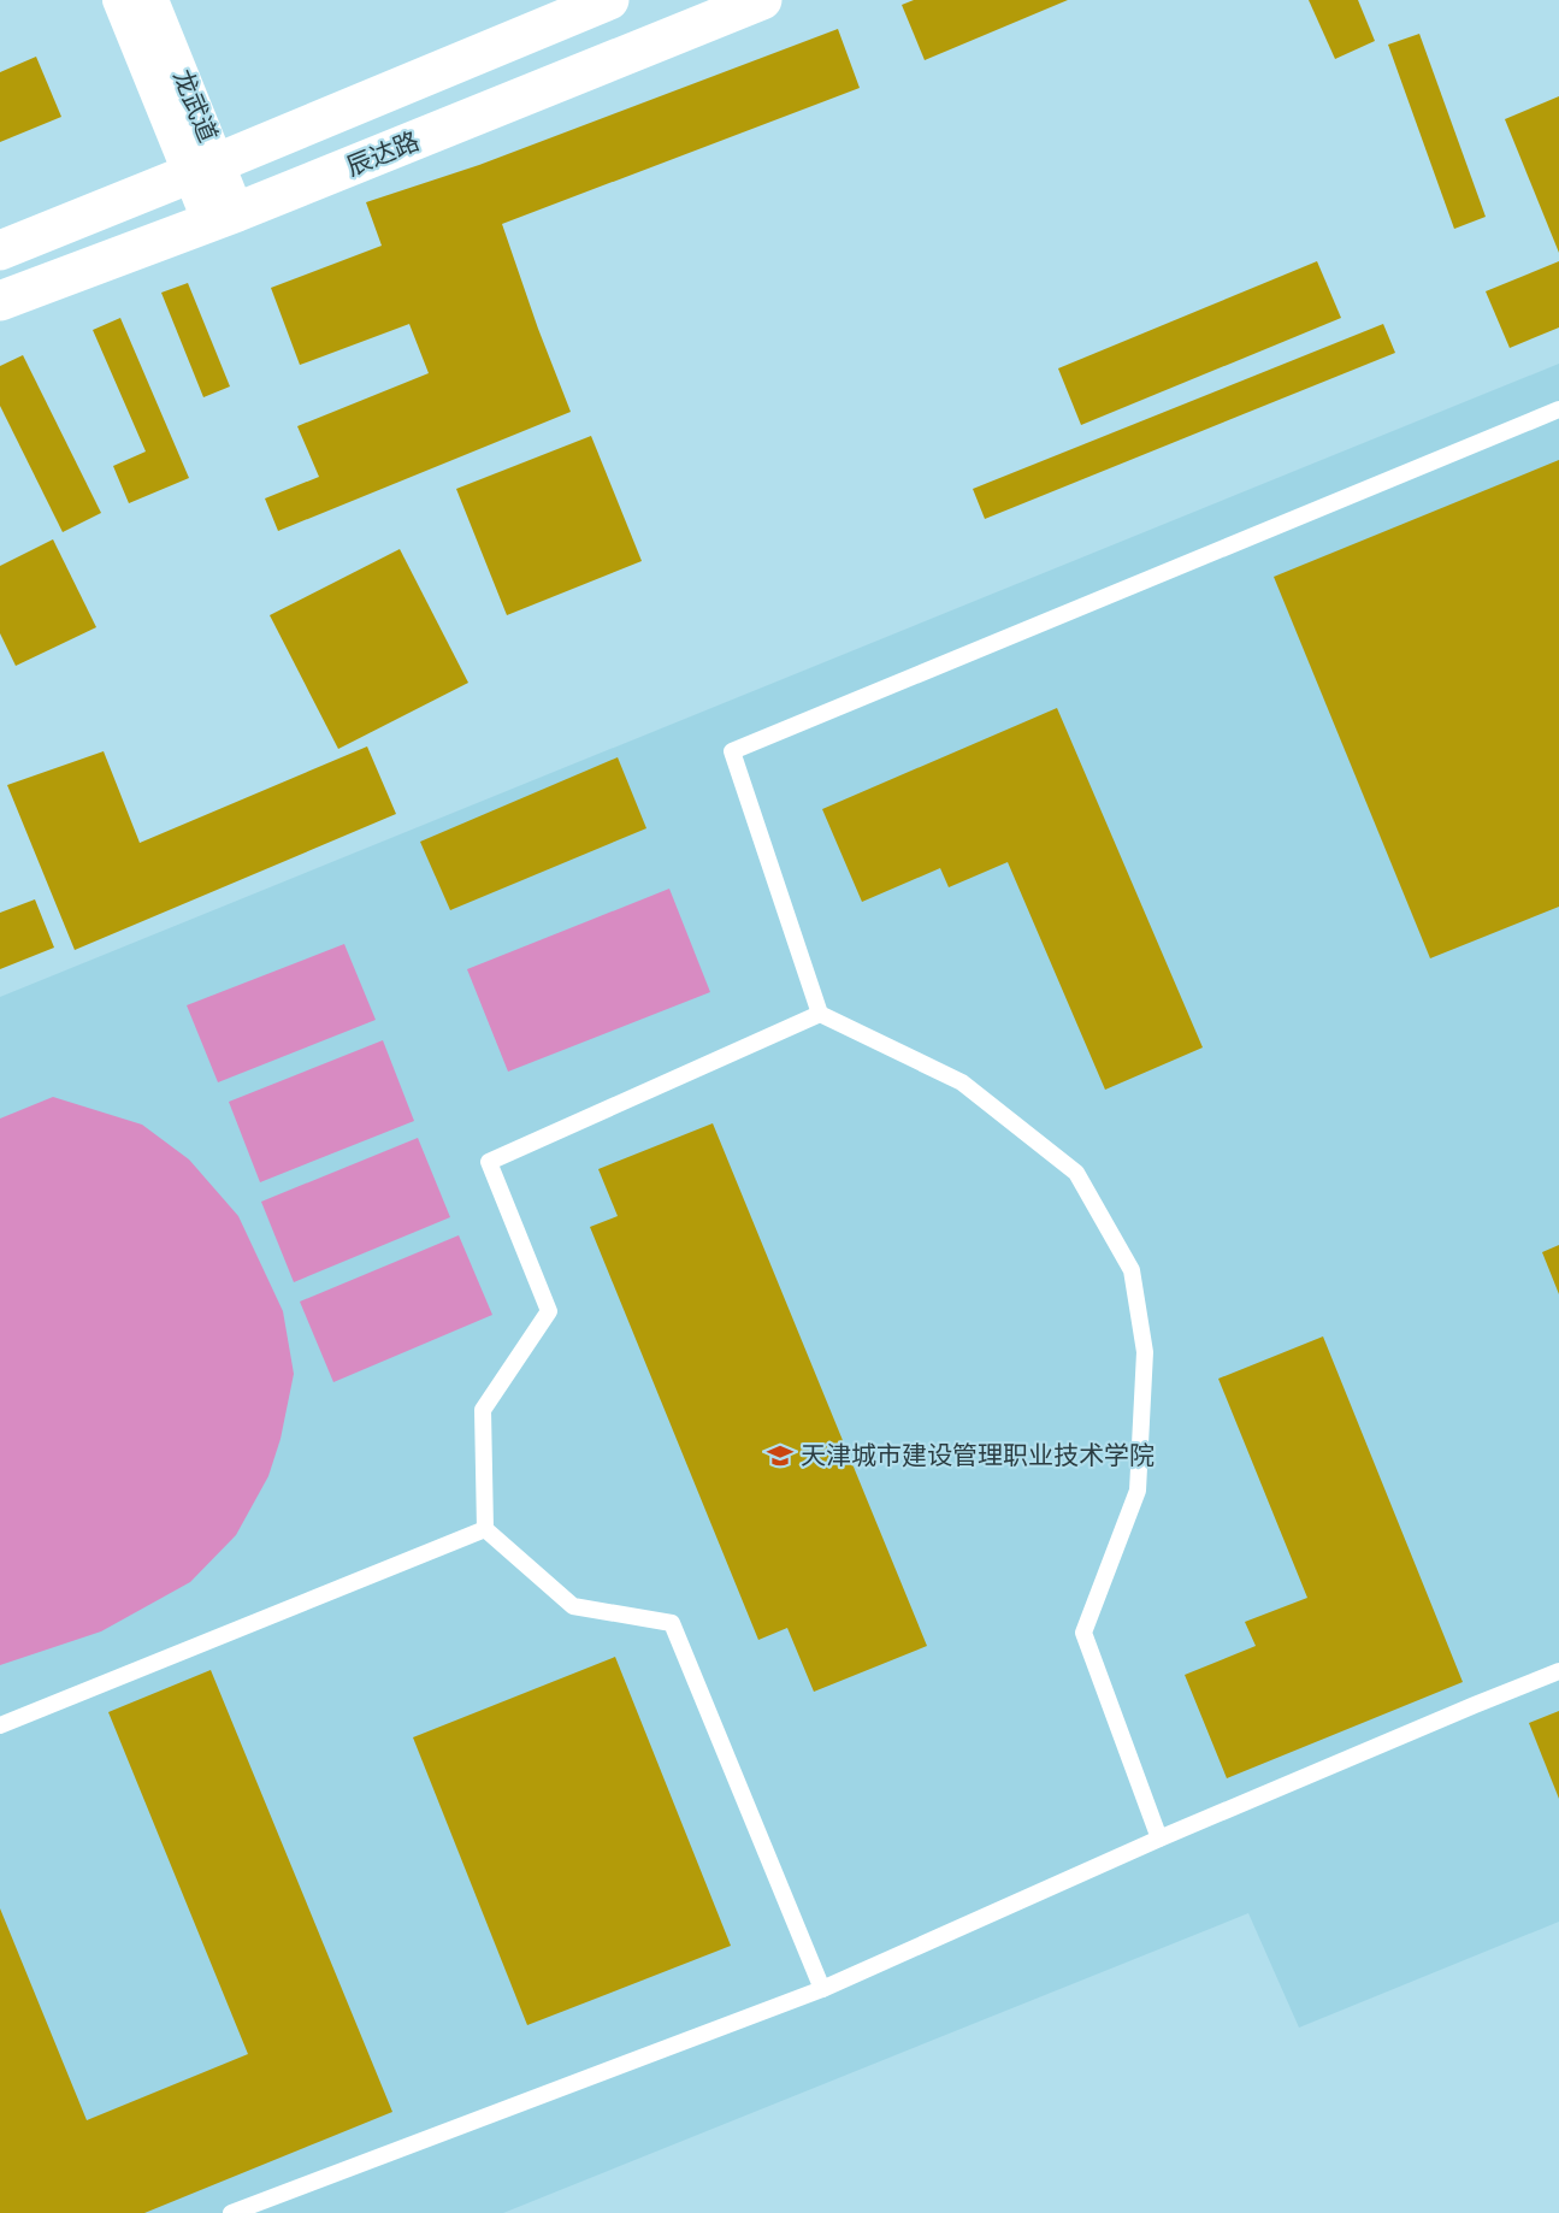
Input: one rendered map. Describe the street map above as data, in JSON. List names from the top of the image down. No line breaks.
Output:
{"streets":{"street":["龙武道","辰达路"]},"crossings":[["龙武道","辰达路"]],"places":{"school or university":["天津城市建设管理职业技术学院"]}}
